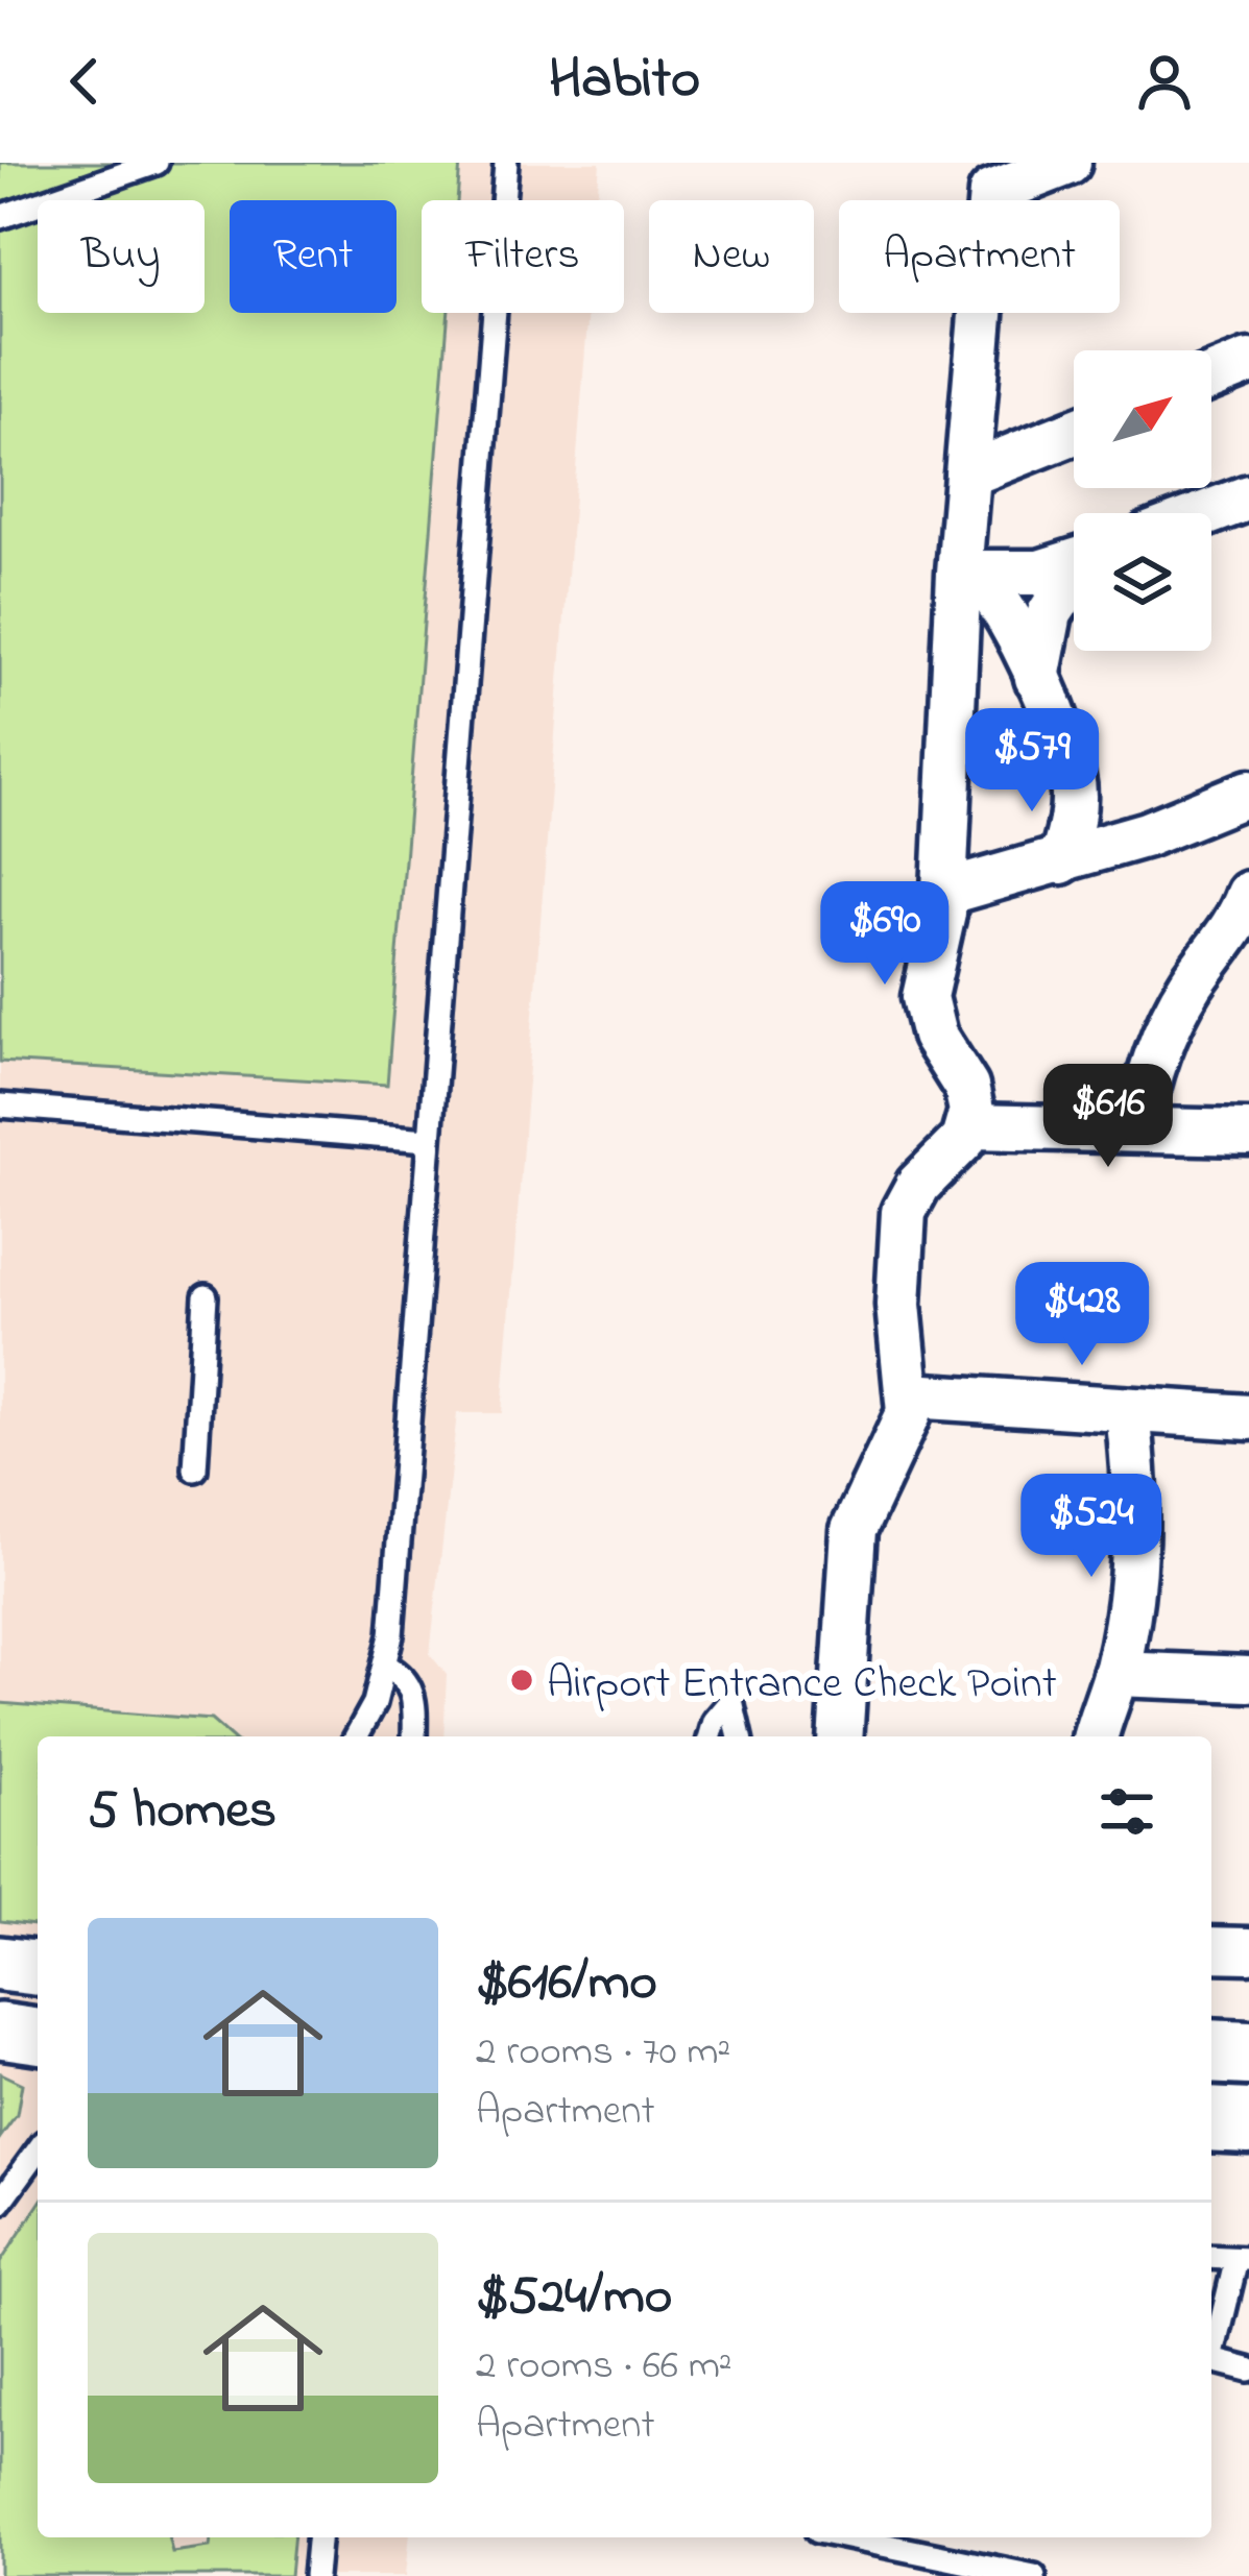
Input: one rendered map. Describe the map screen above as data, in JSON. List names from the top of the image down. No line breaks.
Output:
{"places":["Airport Entrance Check Point"],"north":"top right","page":{"header":"Habito","chip":["Buy","Rent","Filters","New","Apartment"],"price":["$579","$690","$616","$428","$524"],"heading":"5 homes","list":[{"name":"$616/mo","note":"2 rooms · 70 m² · Apartment"},{"name":"$524/mo","note":"2 rooms · 66 m² · Apartment"}]}}
